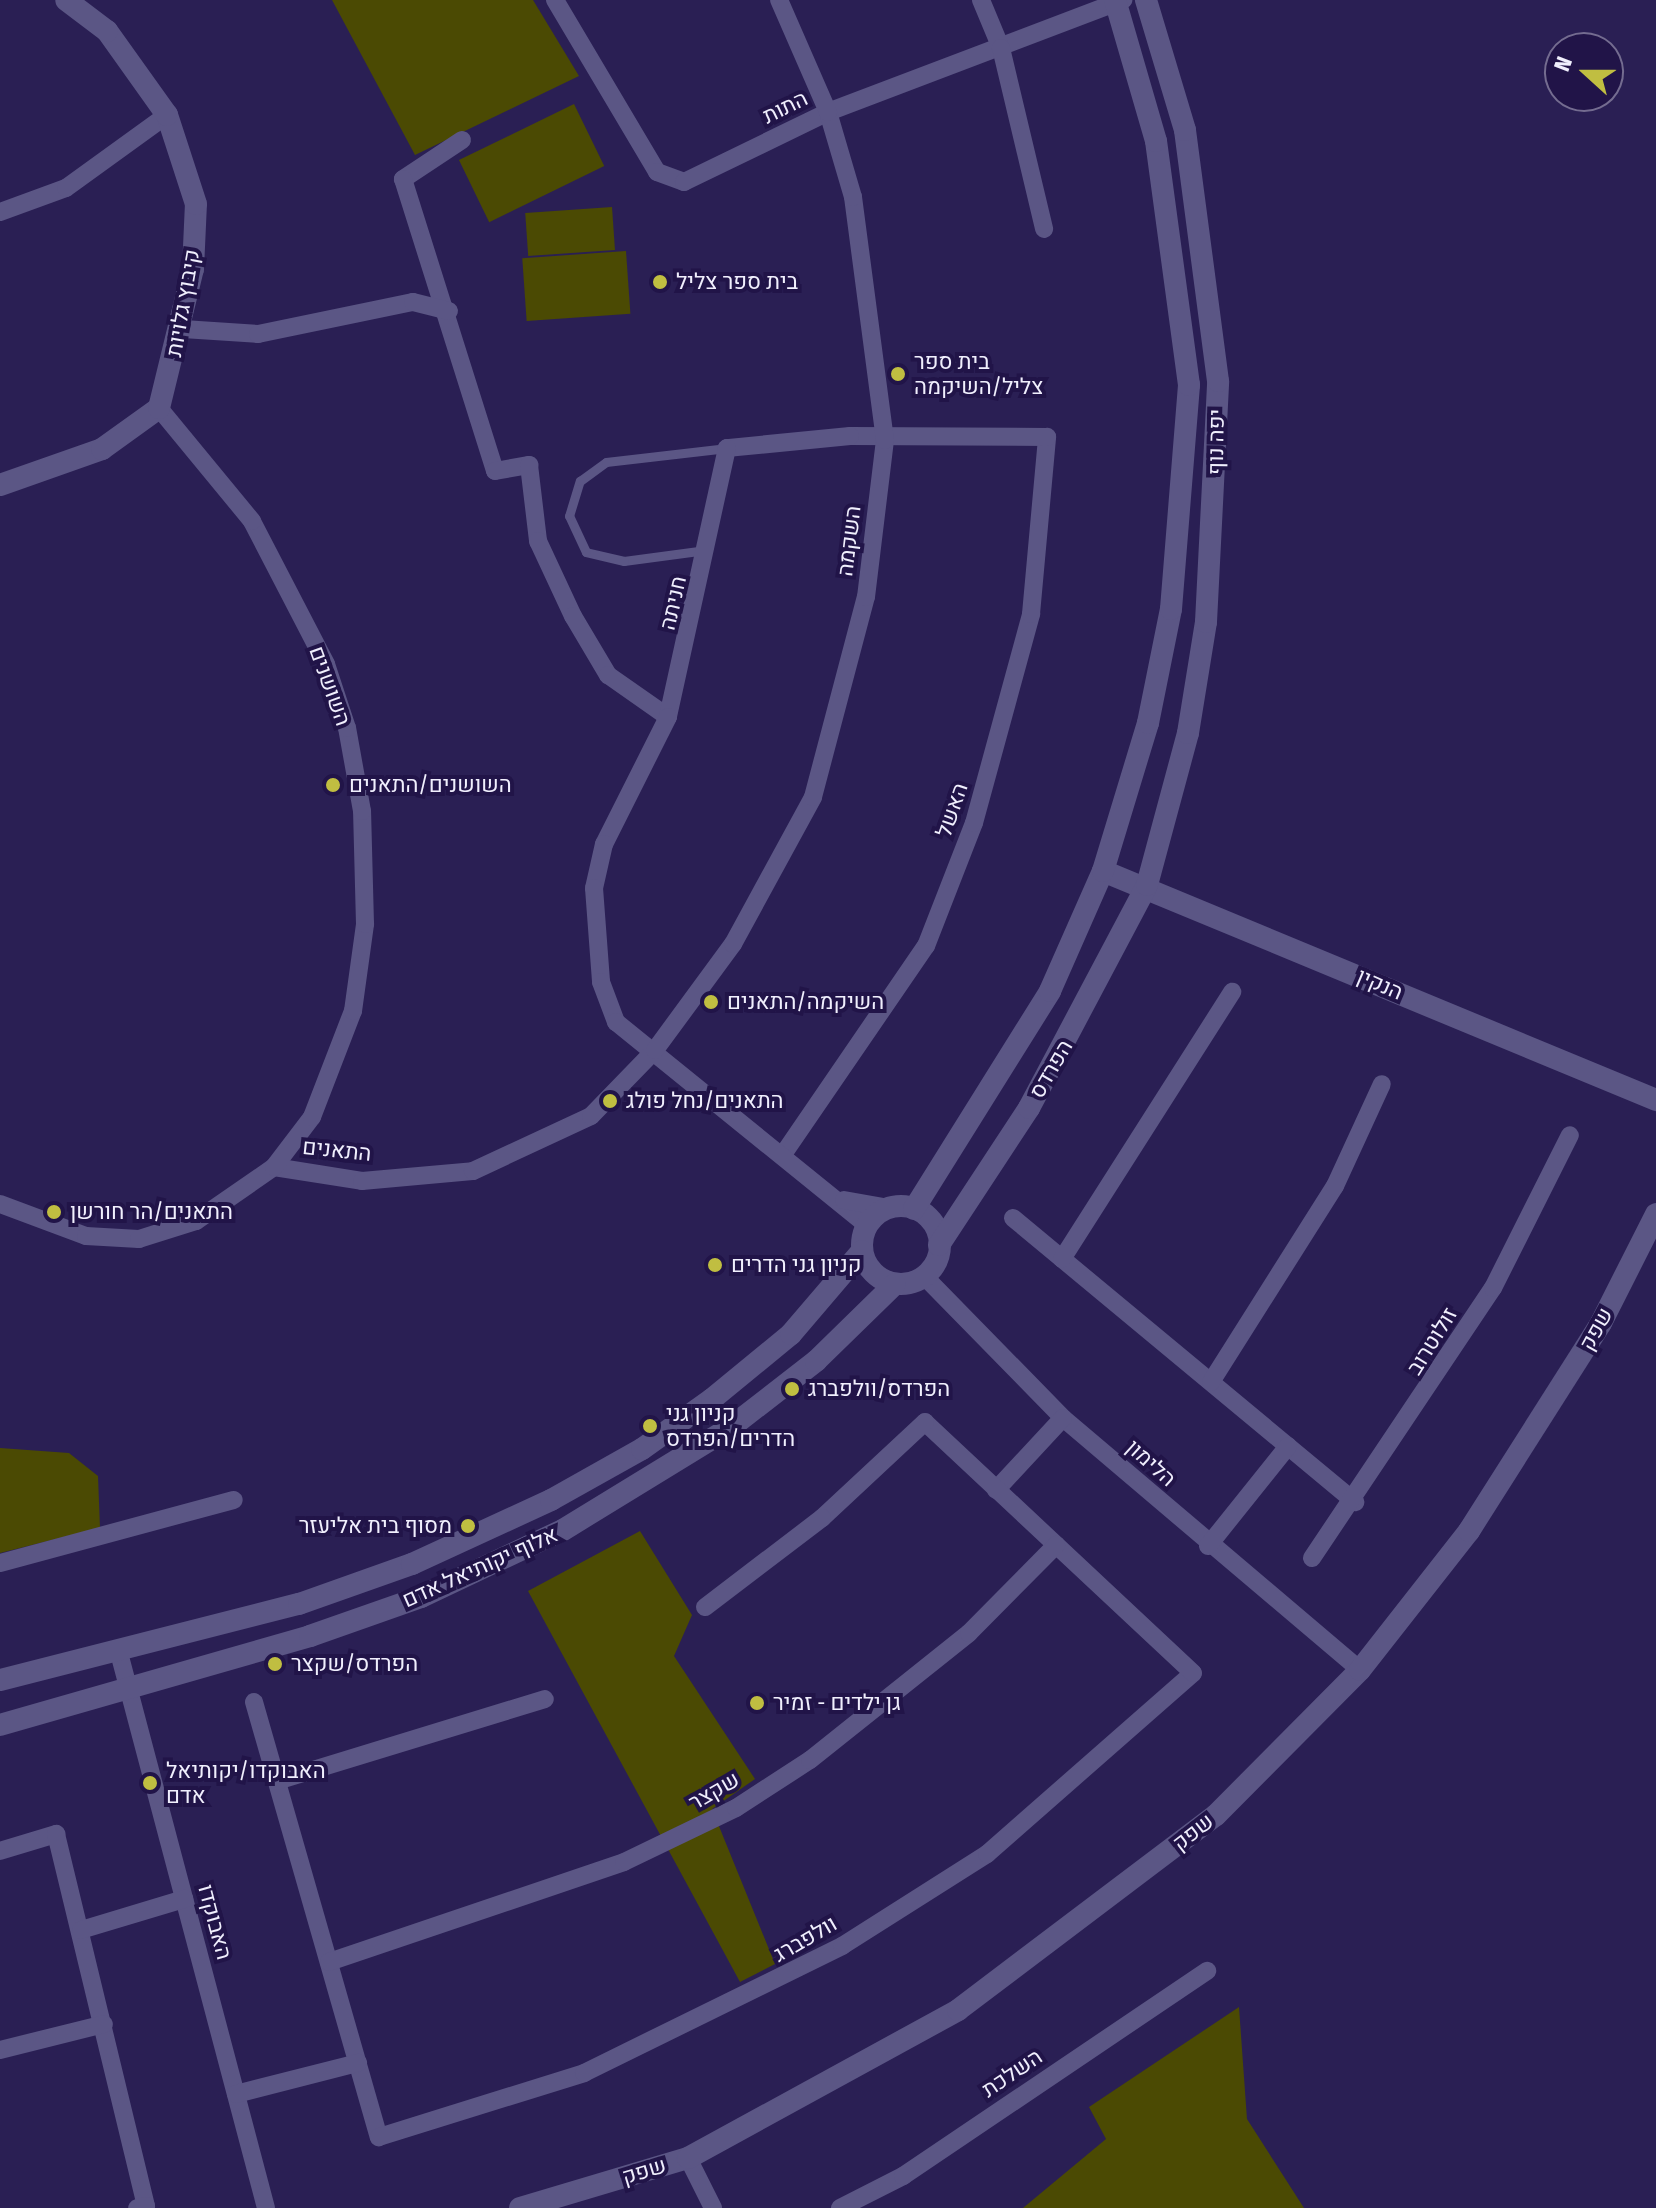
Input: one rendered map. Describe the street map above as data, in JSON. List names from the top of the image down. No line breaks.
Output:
{"streets":{"street":["התות","קיבוץ גלויות","יפה נוף","השקמה","חניתה","השושנים","האשל","הנקין","הפרדס","התאנים","שפק","זולוטרוב","הלימון","אלוף יקותיאל אדם","שקצר","האבוקדו","וולפברג","השלכת"]},"crossings":[["התות","יפה נוף"],["התות","השקמה"],["קיבוץ גלויות","השושנים"],["יפה נוף","הנקין"],["יפה נוף","הפרדס"],["השקמה","חניתה"],["השקמה","האשל"],["השקמה","התאנים"],["חניתה","האשל"],["חניתה","הפרדס"],["חניתה","התאנים"],["חניתה","הלימון"],["חניתה","אלוף יקותיאל אדם"],["השושנים","התאנים"],["הנקין","הפרדס"],["הפרדס","הלימון"],["הפרדס","אלוף יקותיאל אדם"],["שפק","הלימון"],["הלימון","אלוף יקותיאל אדם"],["אלוף יקותיאל אדם","האבוקדו"],["שקצר","וולפברג"]],"places":["בית ספר צליל","בית ספר צליל/השיקמה","השושנים/התאנים","השיקמה/התאנים","התאנים/נחל פולג","התאנים/הר חורשן","קניון גני הדרים","הפרדס/וולפברג","קניון גני הדרים/הפרדס","מסוף בית אליעזר","הפרדס/שקצר","גן ילדים - זמיר","האבוקדו/יקותיאל אדם"],"north":"left"}
